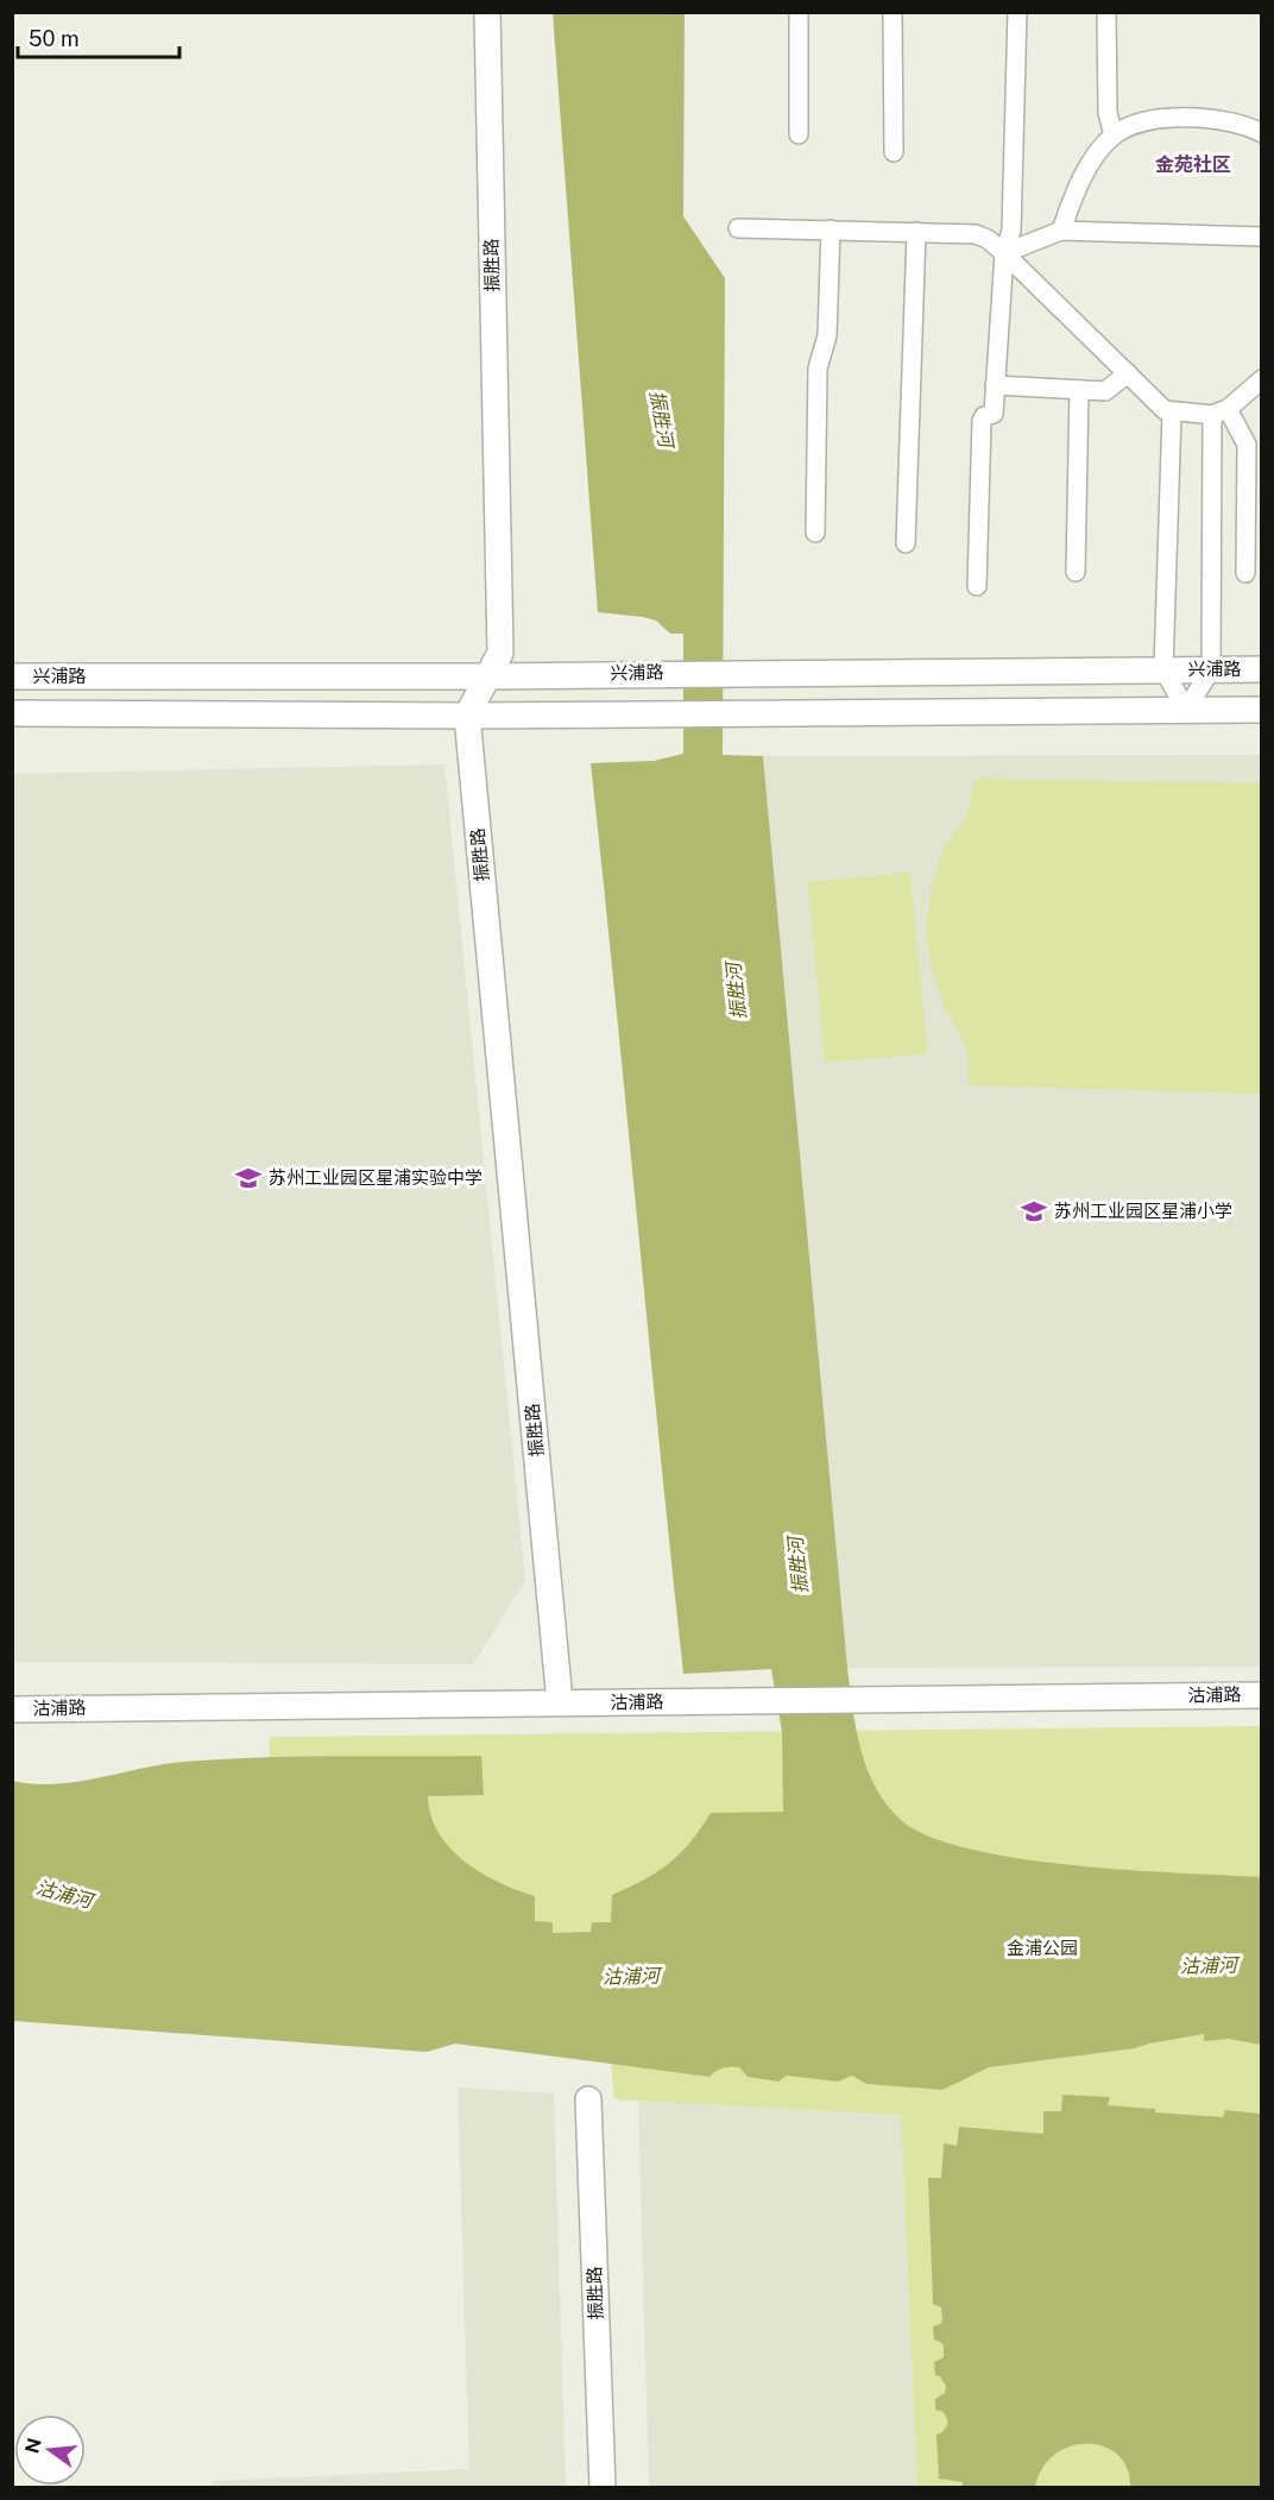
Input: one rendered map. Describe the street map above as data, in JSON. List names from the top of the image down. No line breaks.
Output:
{"streets":{"street":["振胜路","兴浦路","沽浦路"]},"crossings":[["振胜路","兴浦路"],["振胜路","沽浦路"]],"districts":["金苑社区"],"water":["振胜河","沽浦河"],"parks":["金浦公园"],"places":{"school or university":["苏州工业园区星浦实验中学","苏州工业园区星浦小学"]},"scale_bar":"50 m","north":"left"}
